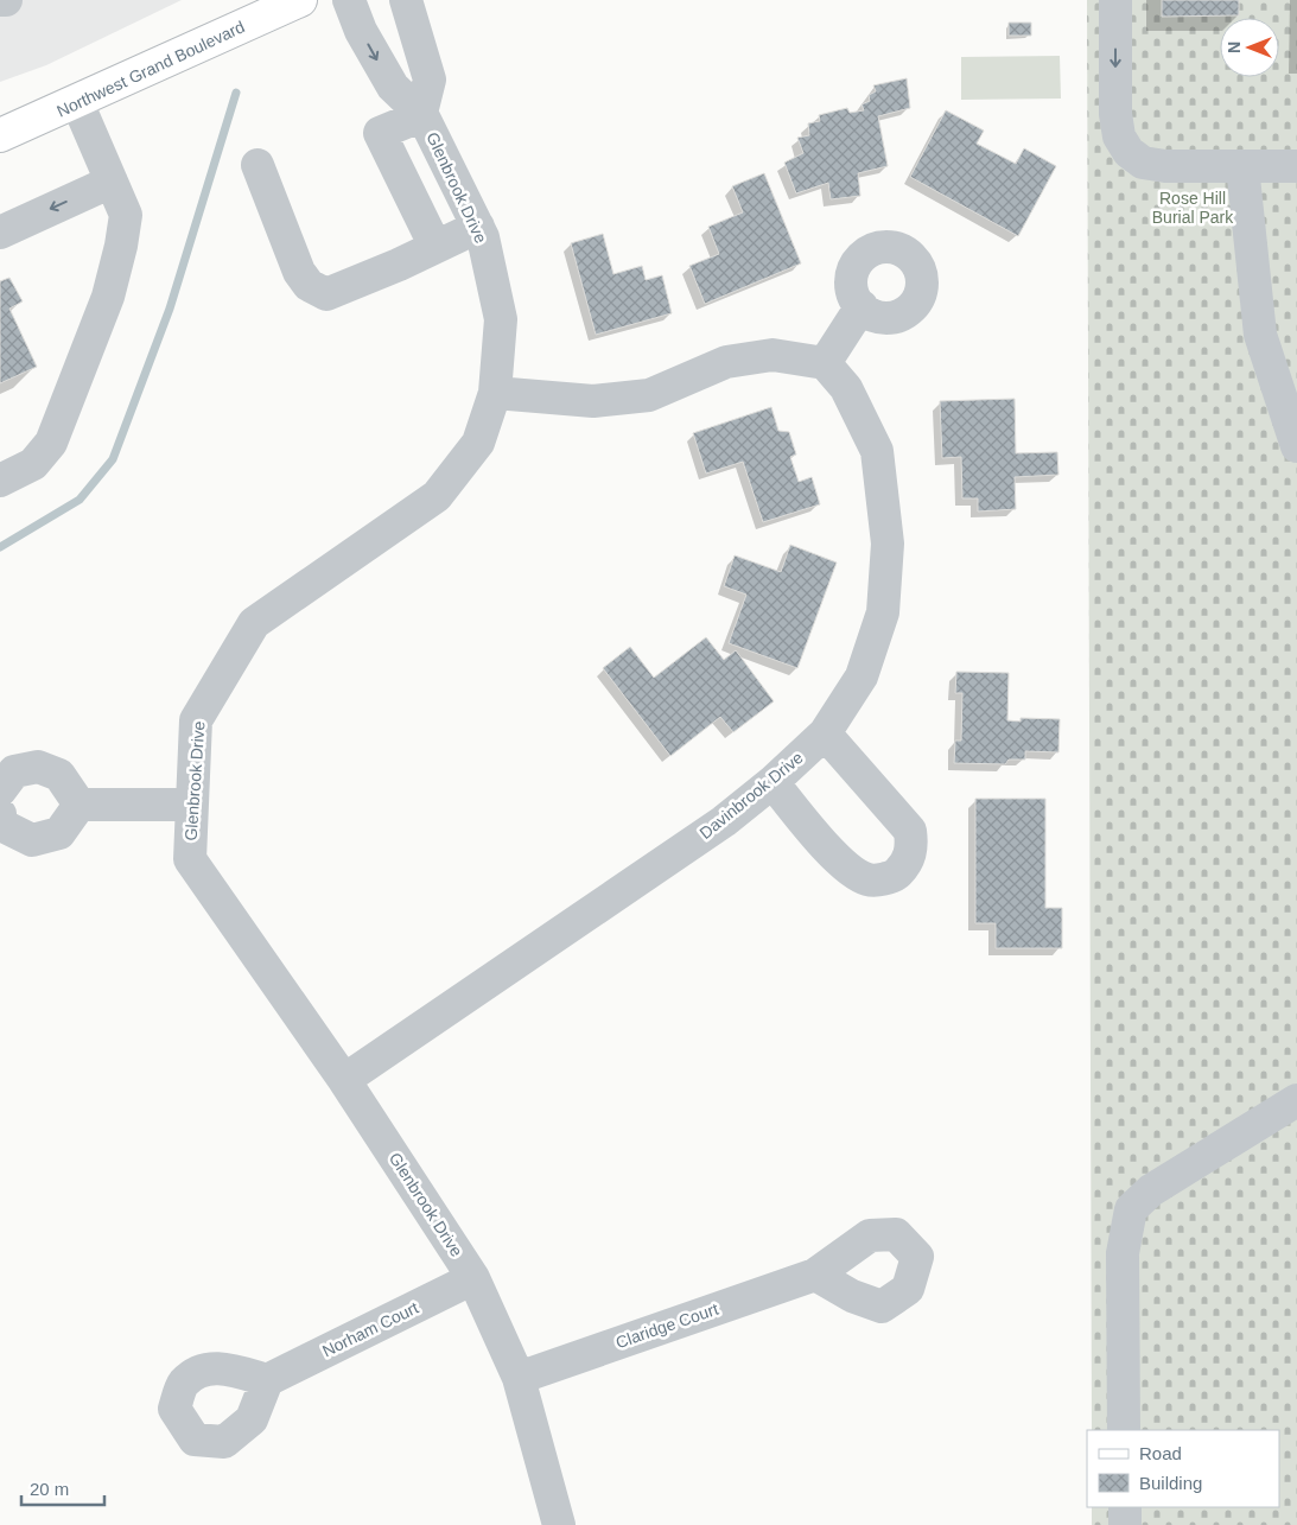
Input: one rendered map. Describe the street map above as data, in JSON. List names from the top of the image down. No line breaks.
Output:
{"streets":{"main road":["Northwest Grand Boulevard"],"street":["Glenbrook Drive","Davinbrook Drive","Claridge Court","Norham Court"]},"crossings":[["Glenbrook Drive","Davinbrook Drive"],["Glenbrook Drive","Claridge Court"],["Glenbrook Drive","Norham Court"]],"parks":["Rose Hill Burial Park"],"legend":["Road","Building"],"scale_bar":"20 m","north":"left"}
